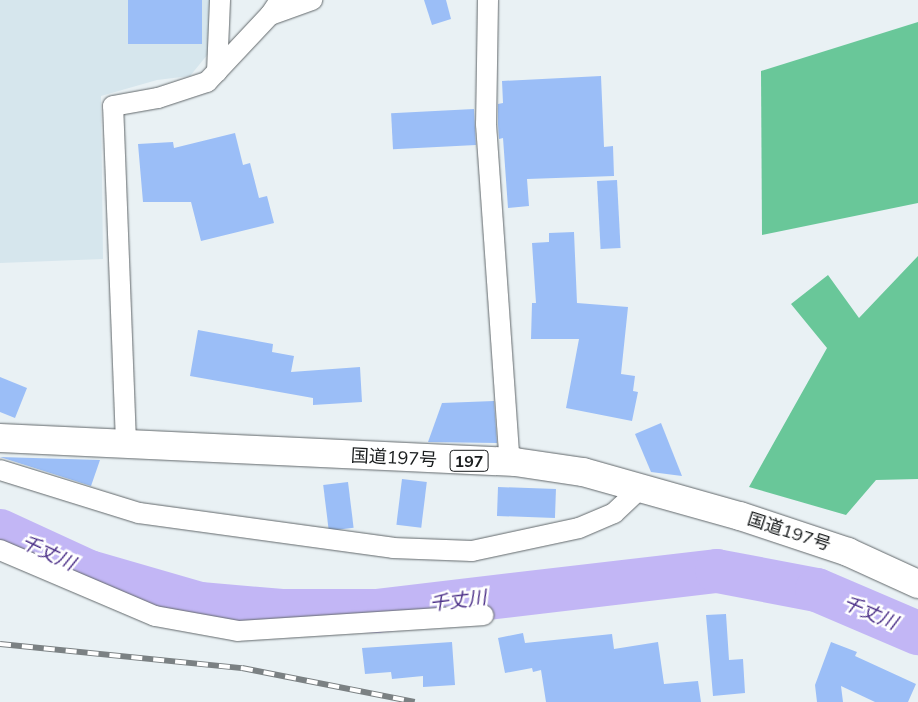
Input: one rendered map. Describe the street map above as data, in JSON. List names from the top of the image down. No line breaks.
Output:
{"streets":{"highway":["国道197号","197"]},"water":["千丈川"]}
